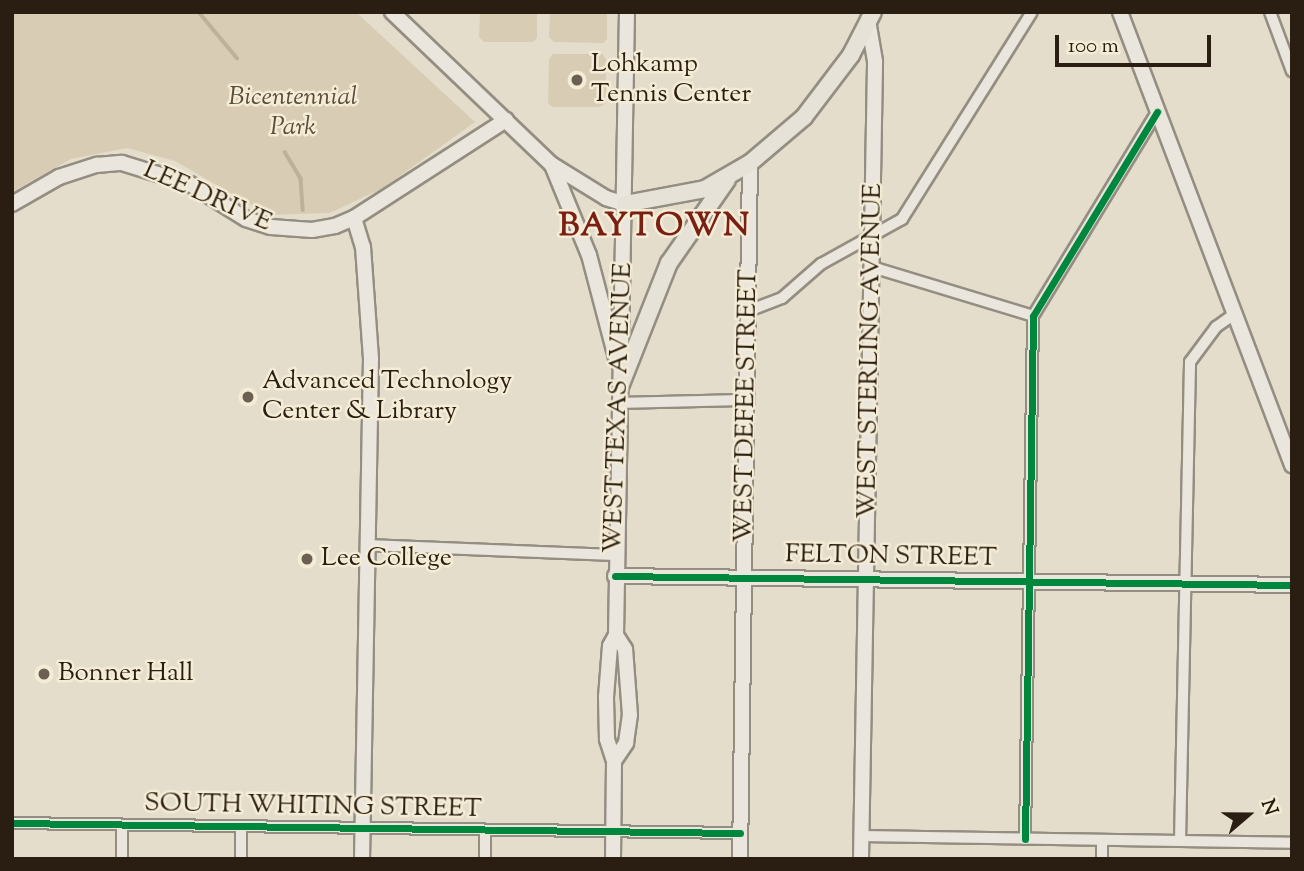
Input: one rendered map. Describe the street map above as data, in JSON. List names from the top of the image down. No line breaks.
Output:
{"streets":{"main road":["LEE DRIVE","WEST STERLING AVENUE","WEST DEFEE STREET","WEST TEXAS AVENUE","FELTON STREET"],"street":["SOUTH WHITING STREET"]},"crossings":[["WEST STERLING AVENUE","FELTON STREET"],["WEST DEFEE STREET","FELTON STREET"],["WEST DEFEE STREET","SOUTH WHITING STREET"],["WEST TEXAS AVENUE","FELTON STREET"],["WEST TEXAS AVENUE","SOUTH WHITING STREET"]],"districts":["BAYTOWN"],"parks":["Bicentennial Park"],"places":["Lohkamp Tennis Center","Advanced Technology Center & Library","Lee College","Bonner Hall"],"scale_bar":"100 m","north":"right"}
